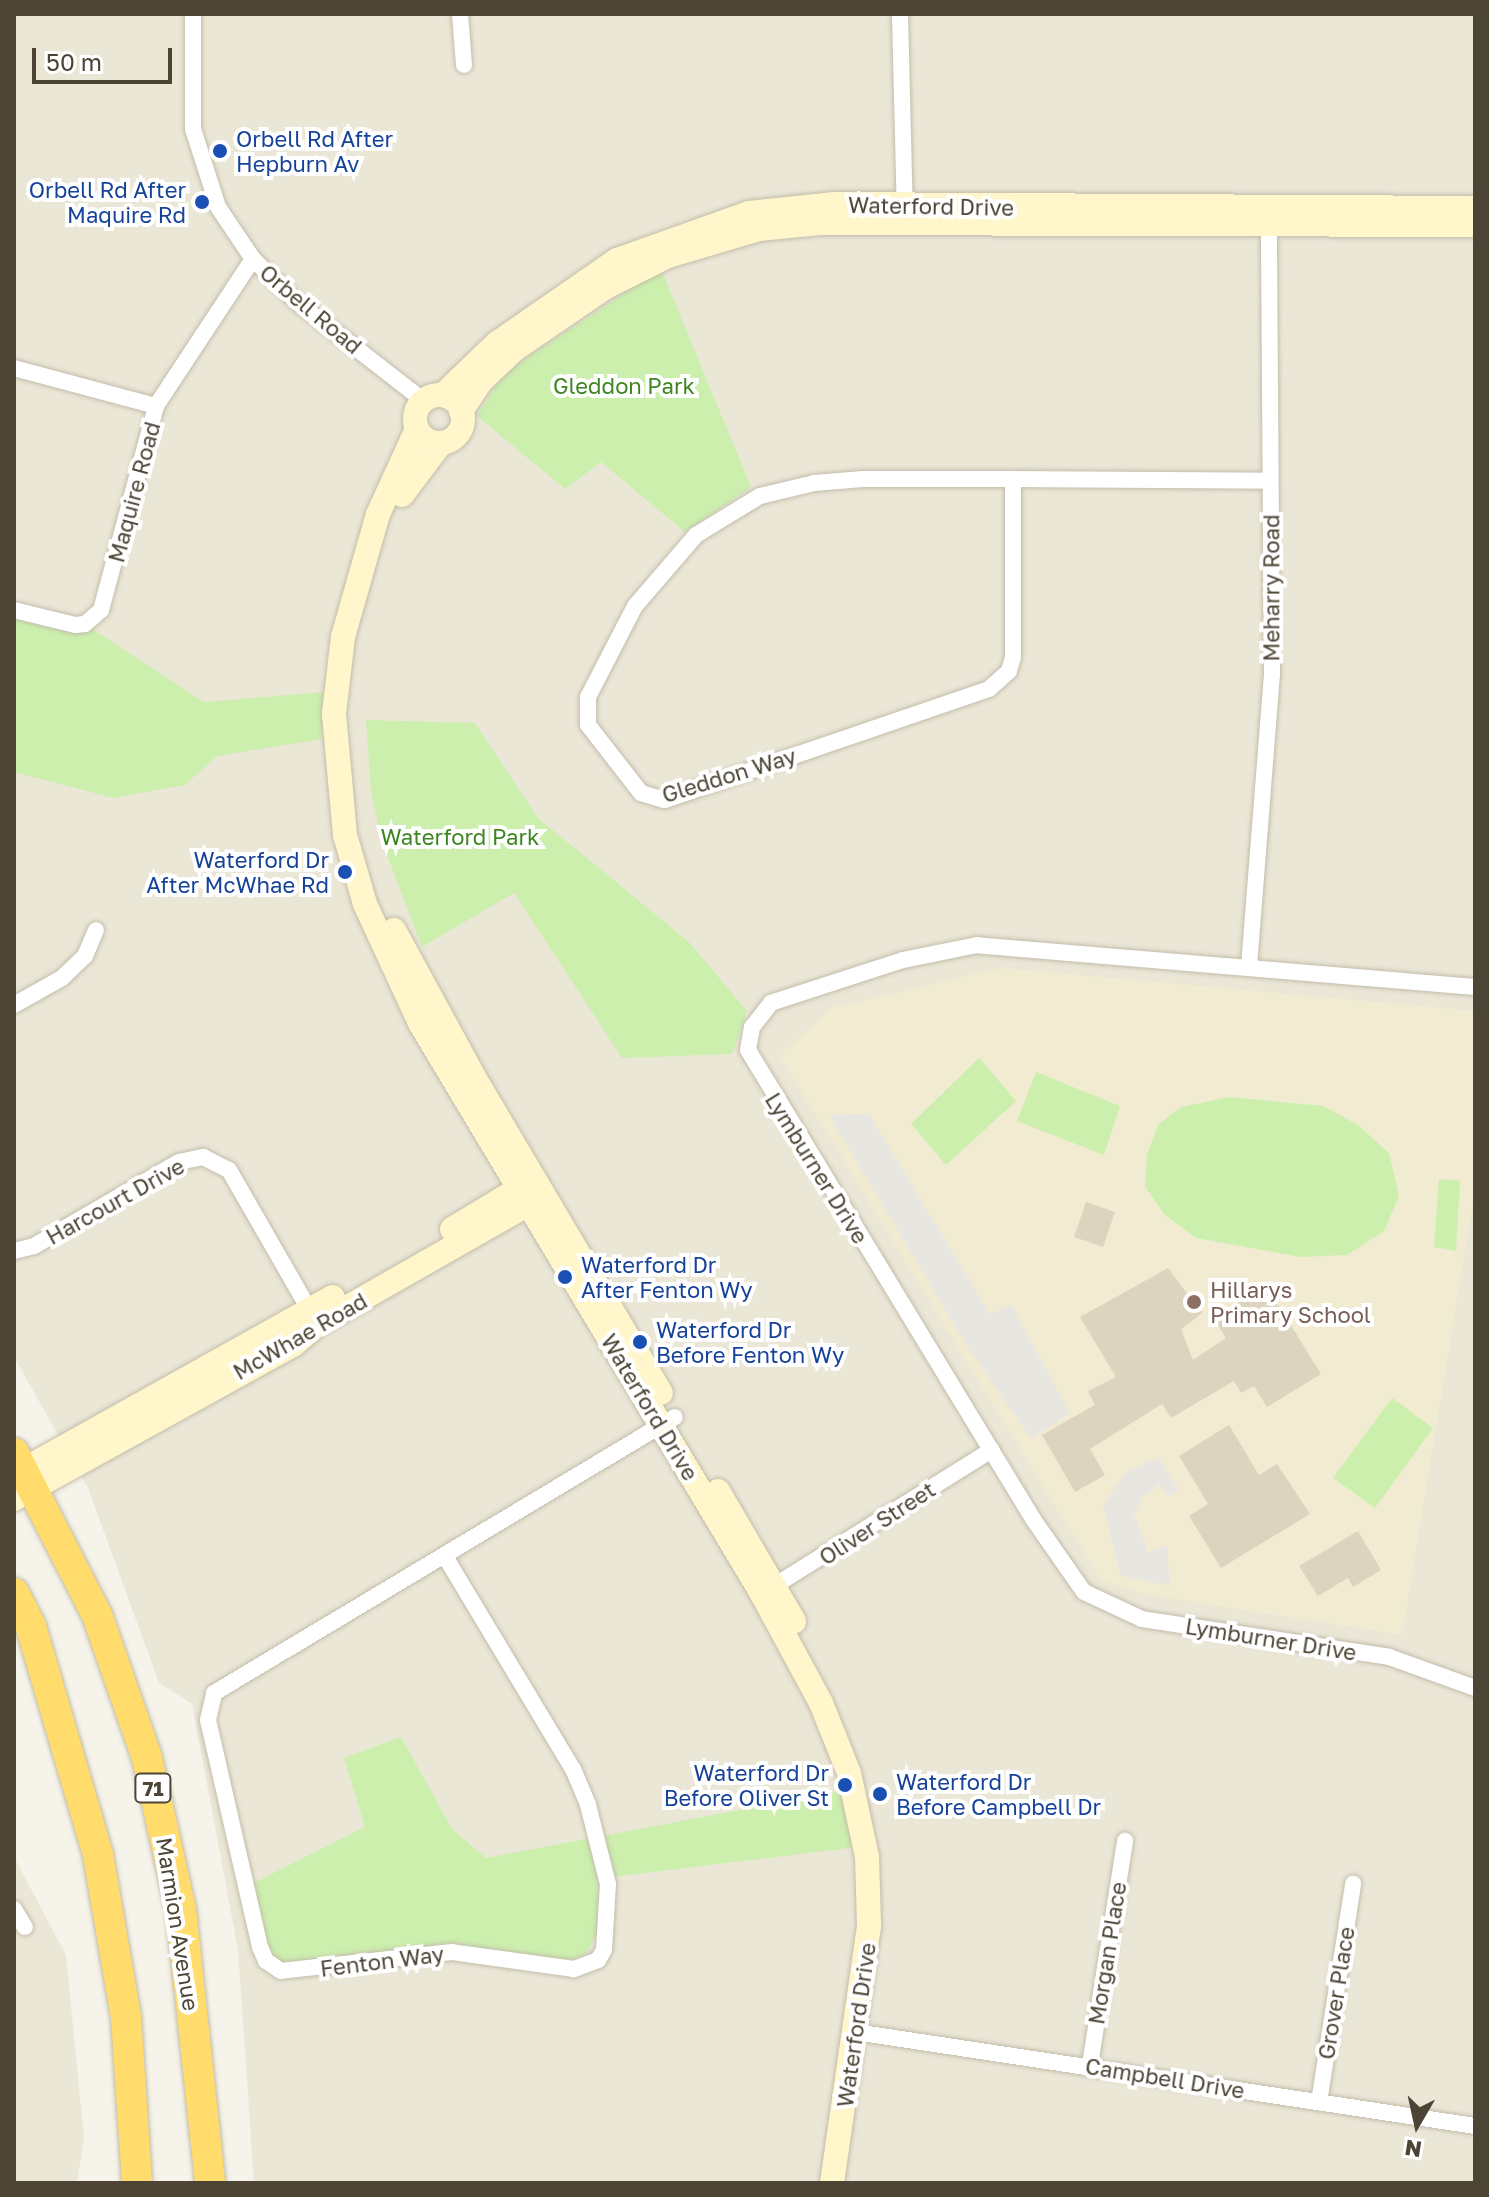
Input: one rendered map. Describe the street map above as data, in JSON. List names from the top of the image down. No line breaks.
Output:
{"streets":{"highway":["71","Marmion Avenue"],"street":["Waterford Drive","Orbell Road","Maquire Road","Meharry Road","Gleddon Way","Lymburner Drive","Harcourt Drive","McWhae Road","Oliver Street","Morgan Place","Fenton Way","Grover Place","Campbell Drive"]},"crossings":[["Waterford Drive","Orbell Road"],["Waterford Drive","Meharry Road"],["Waterford Drive","McWhae Road"],["Waterford Drive","Oliver Street"],["Waterford Drive","Fenton Way"],["Waterford Drive","Campbell Drive"],["Orbell Road","Maquire Road"],["Meharry Road","Gleddon Way"],["Meharry Road","Lymburner Drive"],["Lymburner Drive","Oliver Street"],["Harcourt Drive","McWhae Road"],["McWhae Road","Marmion Avenue"],["Morgan Place","Campbell Drive"],["Grover Place","Campbell Drive"]],"parks":["Gleddon Park","Waterford Park"],"places":["Orbell Rd After Hepburn Av","Orbell Rd After Maquire Rd","Waterford Dr After McWhae Rd","Waterford Dr After Fenton Wy","Hillarys Primary School","Waterford Dr Before Fenton Wy","Waterford Dr Before Oliver St","Waterford Dr Before Campbell Dr"],"scale_bar":"50 m","north":"bottom"}
